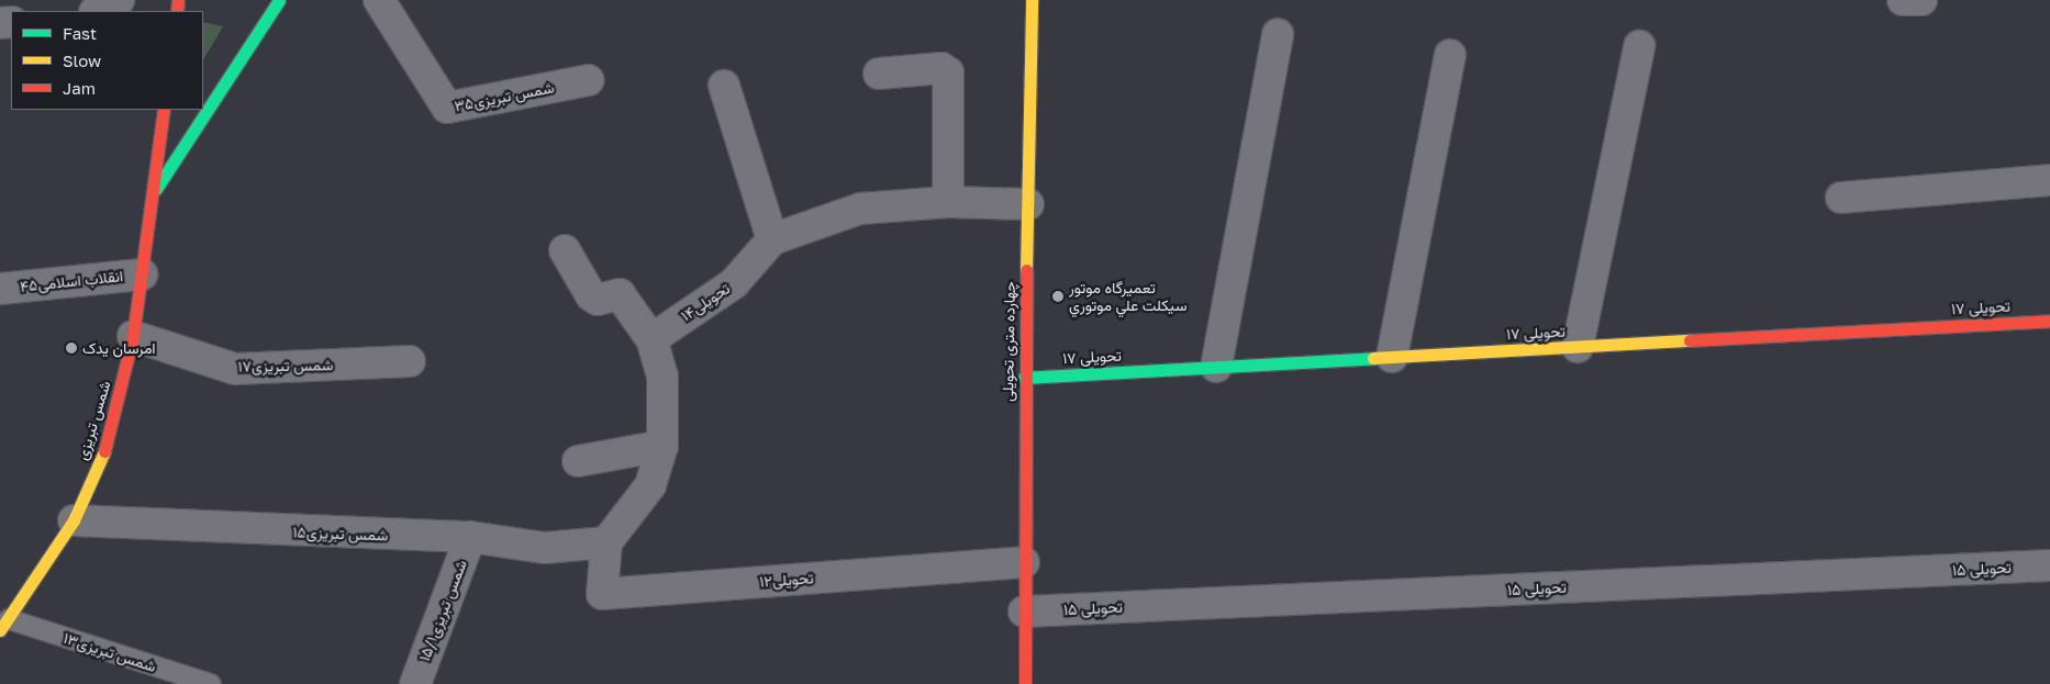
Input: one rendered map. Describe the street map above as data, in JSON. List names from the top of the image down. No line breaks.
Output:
{"streets":{"street":["۳۵شمس تبریزی","انقلاب اسلامی۴۵","تحویلی۱۴","تحویلی ۱۷","چهارده متری تحویلی","شمس تبریزی۱۷","شمس تبریزی","شمس تبریزی۱۵","تحویلی ۱۵","تحویلی۱۲","شمس تبریزی۱۵/۱"],"lane":["شمس تبریزی۱۳"]},"crossings":[["انقلاب اسلامی۴۵","شمس تبریزی"],["تحویلی۱۴","چهارده متری تحویلی"],["تحویلی ۱۷","چهارده متری تحویلی"],["چهارده متری تحویلی","تحویلی ۱۵"],["چهارده متری تحویلی","تحویلی۱۲"],["شمس تبریزی۱۷","شمس تبریزی"],["شمس تبریزی","شمس تبریزی۱۵"],["شمس تبریزی","شمس تبریزی۱۳"],["شمس تبریزی۱۵","تحویلی۱۲"],["شمس تبریزی۱۵","شمس تبریزی۱۵/۱"]],"places":["تعميرگاه موتور سيكلت علي موتوري","امرسان یدک"],"legend":["Fast","Slow","Jam"]}
